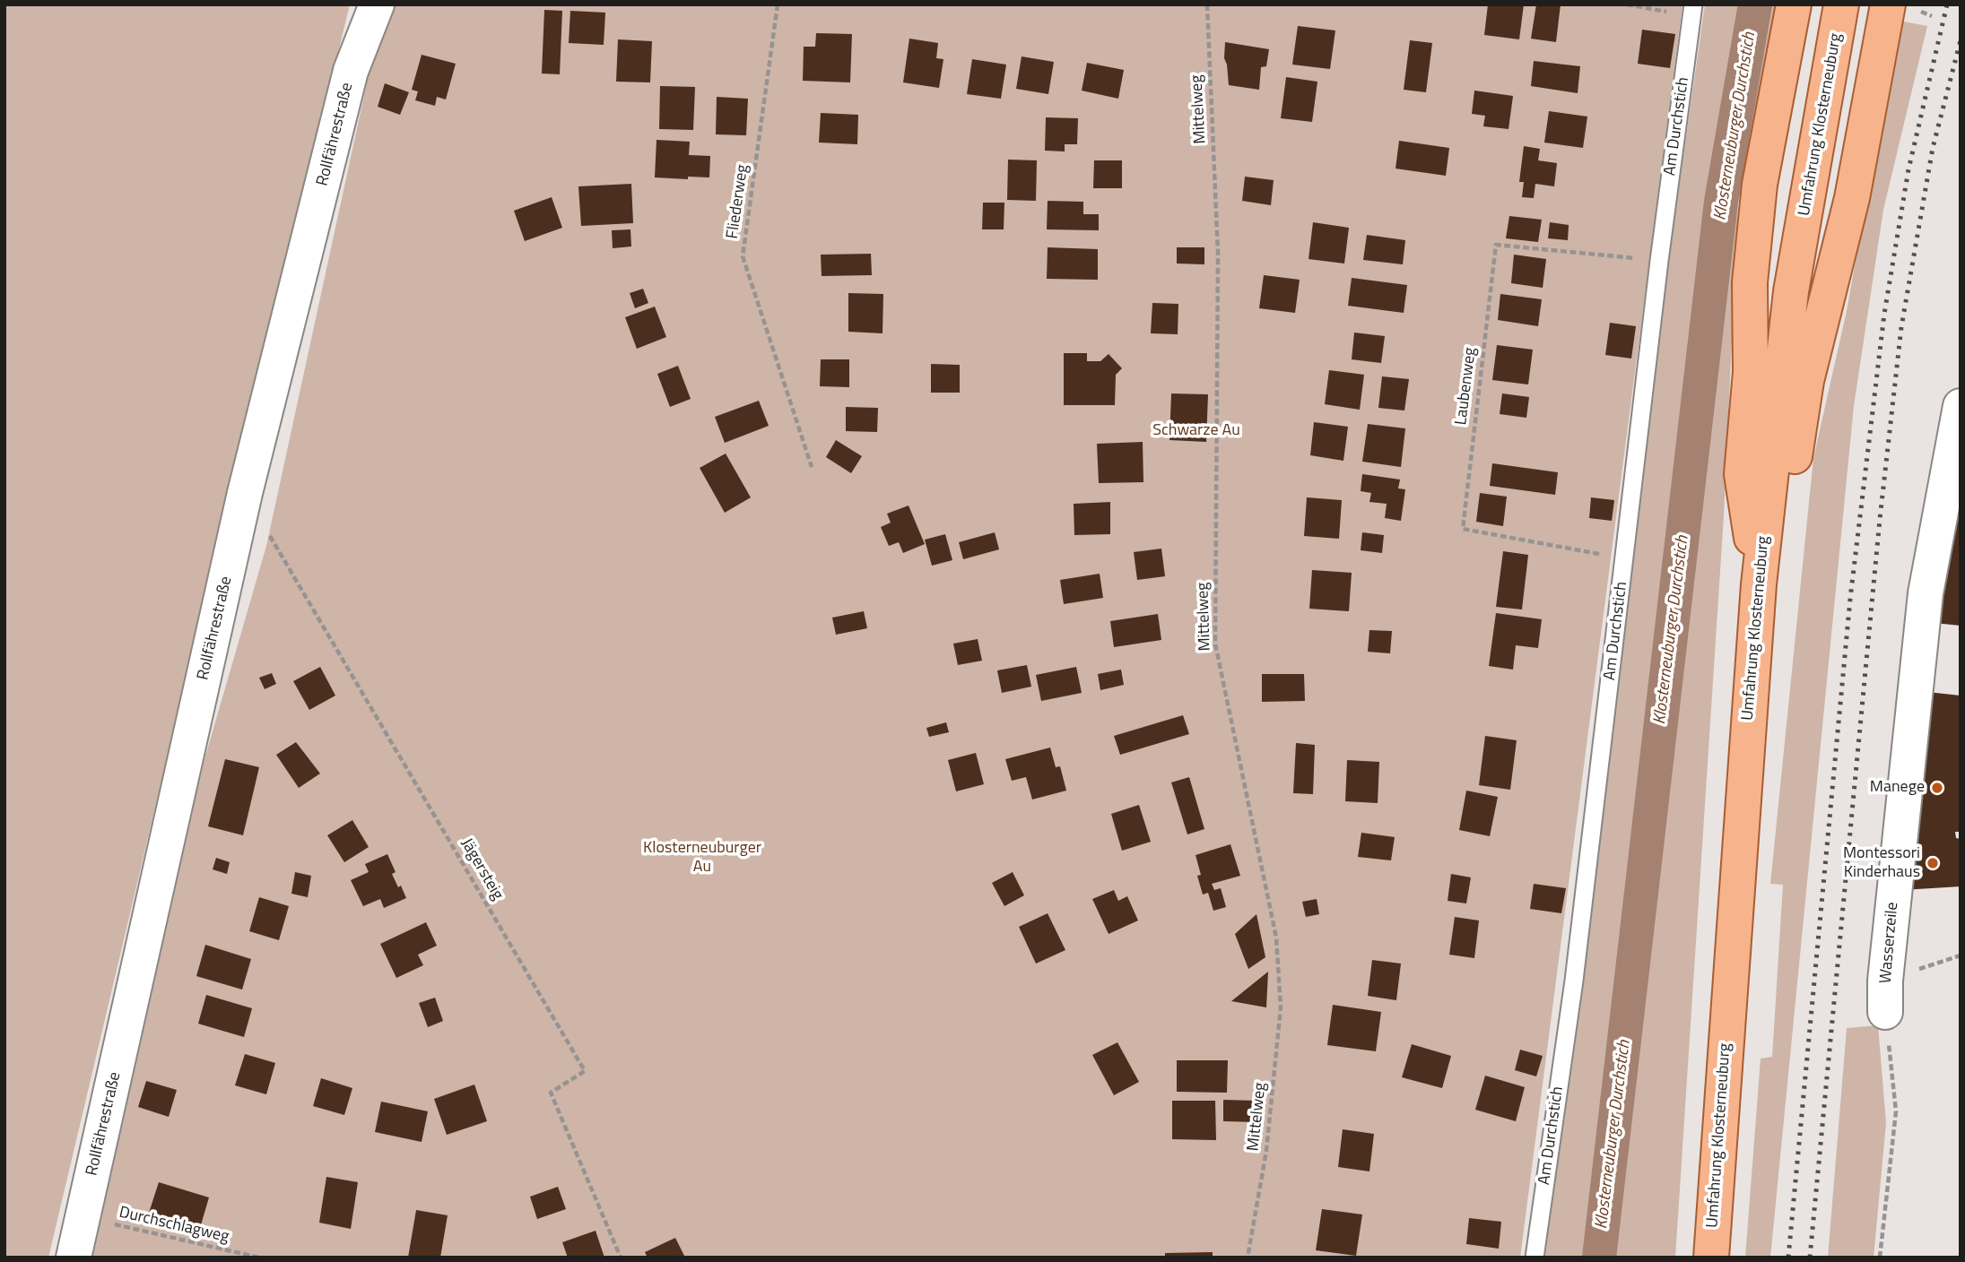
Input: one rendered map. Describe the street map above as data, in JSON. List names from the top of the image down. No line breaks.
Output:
{"streets":{"main road":["Umfahrung Klosterneuburg"],"street":["Rollfährestraße","Wasserzeile"],"lane":["Am Durchstich"],"path":["Mittelweg","Fliederweg","Laubenweg","Jägersteig","Durchschlagweg"]},"crossings":[["Am Durchstich","Laubenweg"],["Rollfährestraße","Durchschlagweg"]],"water":["Klosterneuburger Durchstich"],"parks":["Schwarze Au","Klosterneuburger Au"],"places":["Manege","Montessori Kinderhaus"]}
